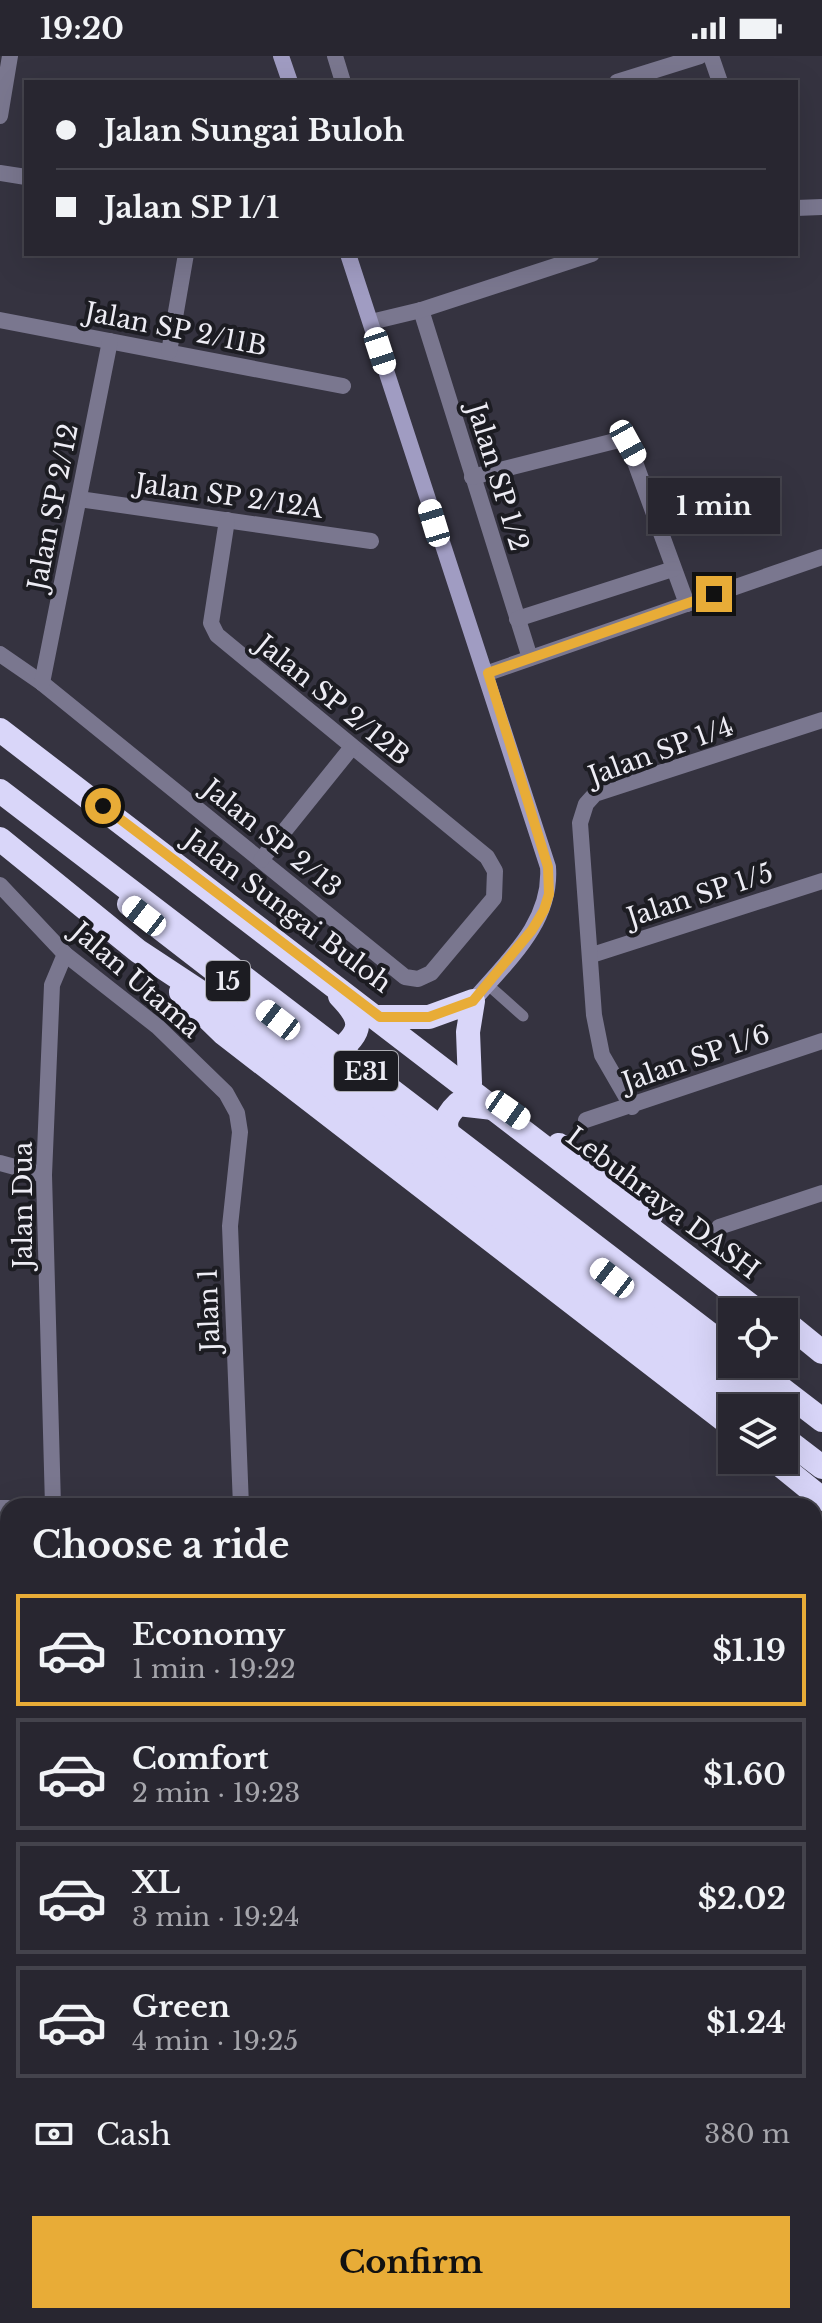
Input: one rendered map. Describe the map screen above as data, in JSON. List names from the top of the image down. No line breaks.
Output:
{"streets":{"highway":["Jalan Sungai Buloh","15","E31","Lebuhraya DASH"],"street":["Jalan SP 2/11B","Jalan SP 1/2","Jalan SP 2/12A","Jalan SP 2/12","Jalan SP 2/12B","Jalan SP 1/4","Jalan SP 2/13","Jalan SP 1/5","Jalan Utama","Jalan SP 1/6","Jalan Dua","Jalan 1"]},"crossings":[["Jalan SP 2/11B","Jalan SP 2/12"],["Jalan SP 2/12A","Jalan SP 2/12"],["Jalan SP 2/12A","Jalan SP 2/12B"],["Jalan SP 2/12","Jalan SP 2/13"],["Jalan SP 2/12B","Jalan SP 2/13"],["Jalan SP 1/4","Jalan SP 1/5"],["Jalan SP 1/4","Jalan SP 1/6"],["Jalan Sungai Buloh","Lebuhraya DASH"],["Jalan Utama","Jalan Dua"],["Jalan Utama","Jalan 1"]],"page":{"status":"19:20","banner":["Jalan Sungai Buloh","Jalan SP 1/1"],"bubble":"1 min","heading":"Choose a ride","list":[{"name":"Economy","note":"1 min · 19:22","value":"$1.19"},{"name":"Comfort","note":"2 min · 19:23","value":"$1.60"},{"name":"XL","note":"3 min · 19:24","value":"$2.02"},{"name":"Green","note":"4 min · 19:25","value":"$1.24"}],"pay":["Cash","380 m"],"buttons":"Confirm"}}
